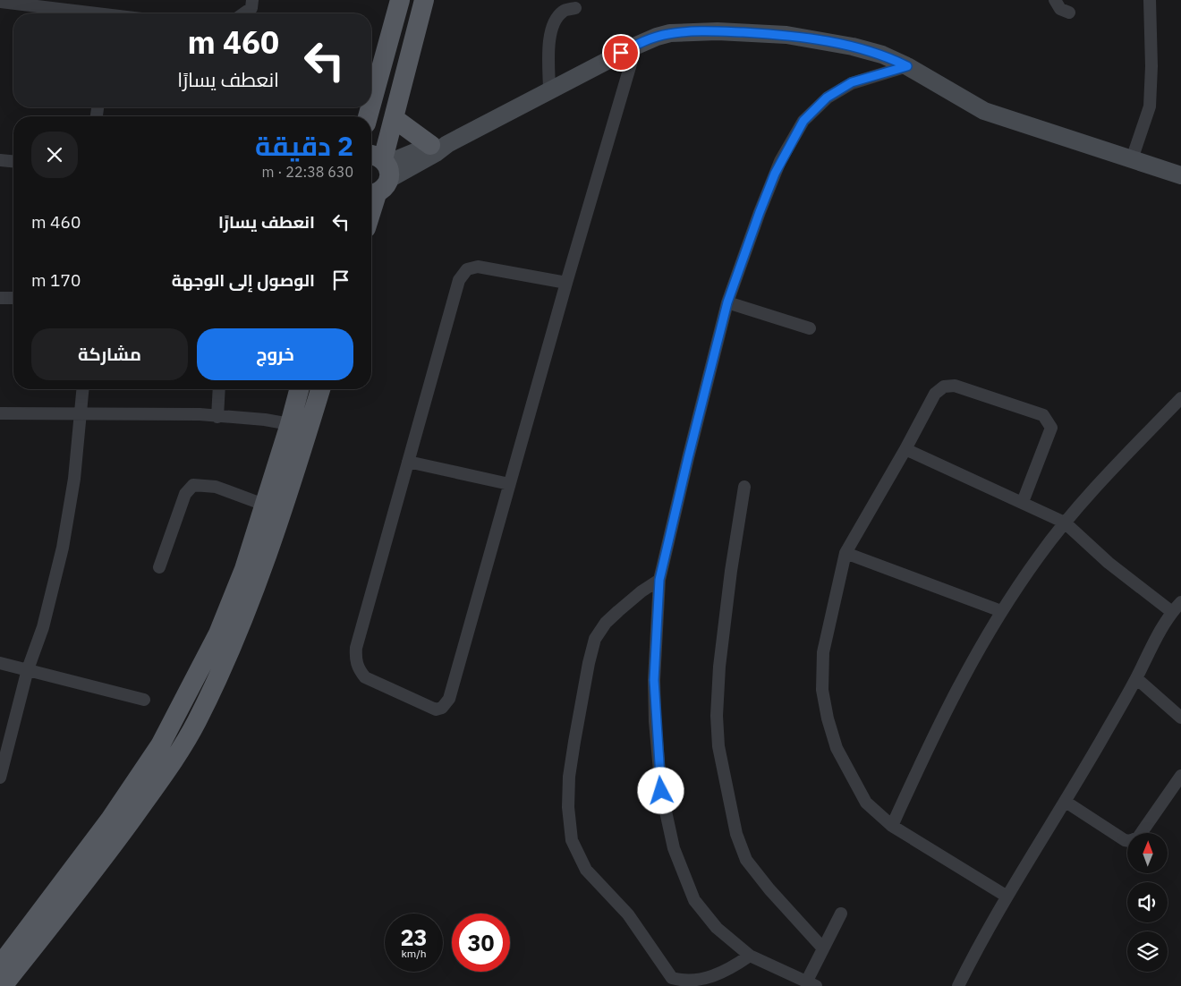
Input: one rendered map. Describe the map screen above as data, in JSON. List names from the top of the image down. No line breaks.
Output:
{"north":"top","page":{"turn":["460 m","انعطف يسارًا"],"heading":["2 دقيقة","630 m · 22:38"],"list":[{"name":"انعطف يسارًا","value":"460 m"},{"name":"الوصول إلى الوجهة","value":"170 m"}],"buttons":["خروج","مشاركة"],"speed":"23 km/h","limit":"30"}}
